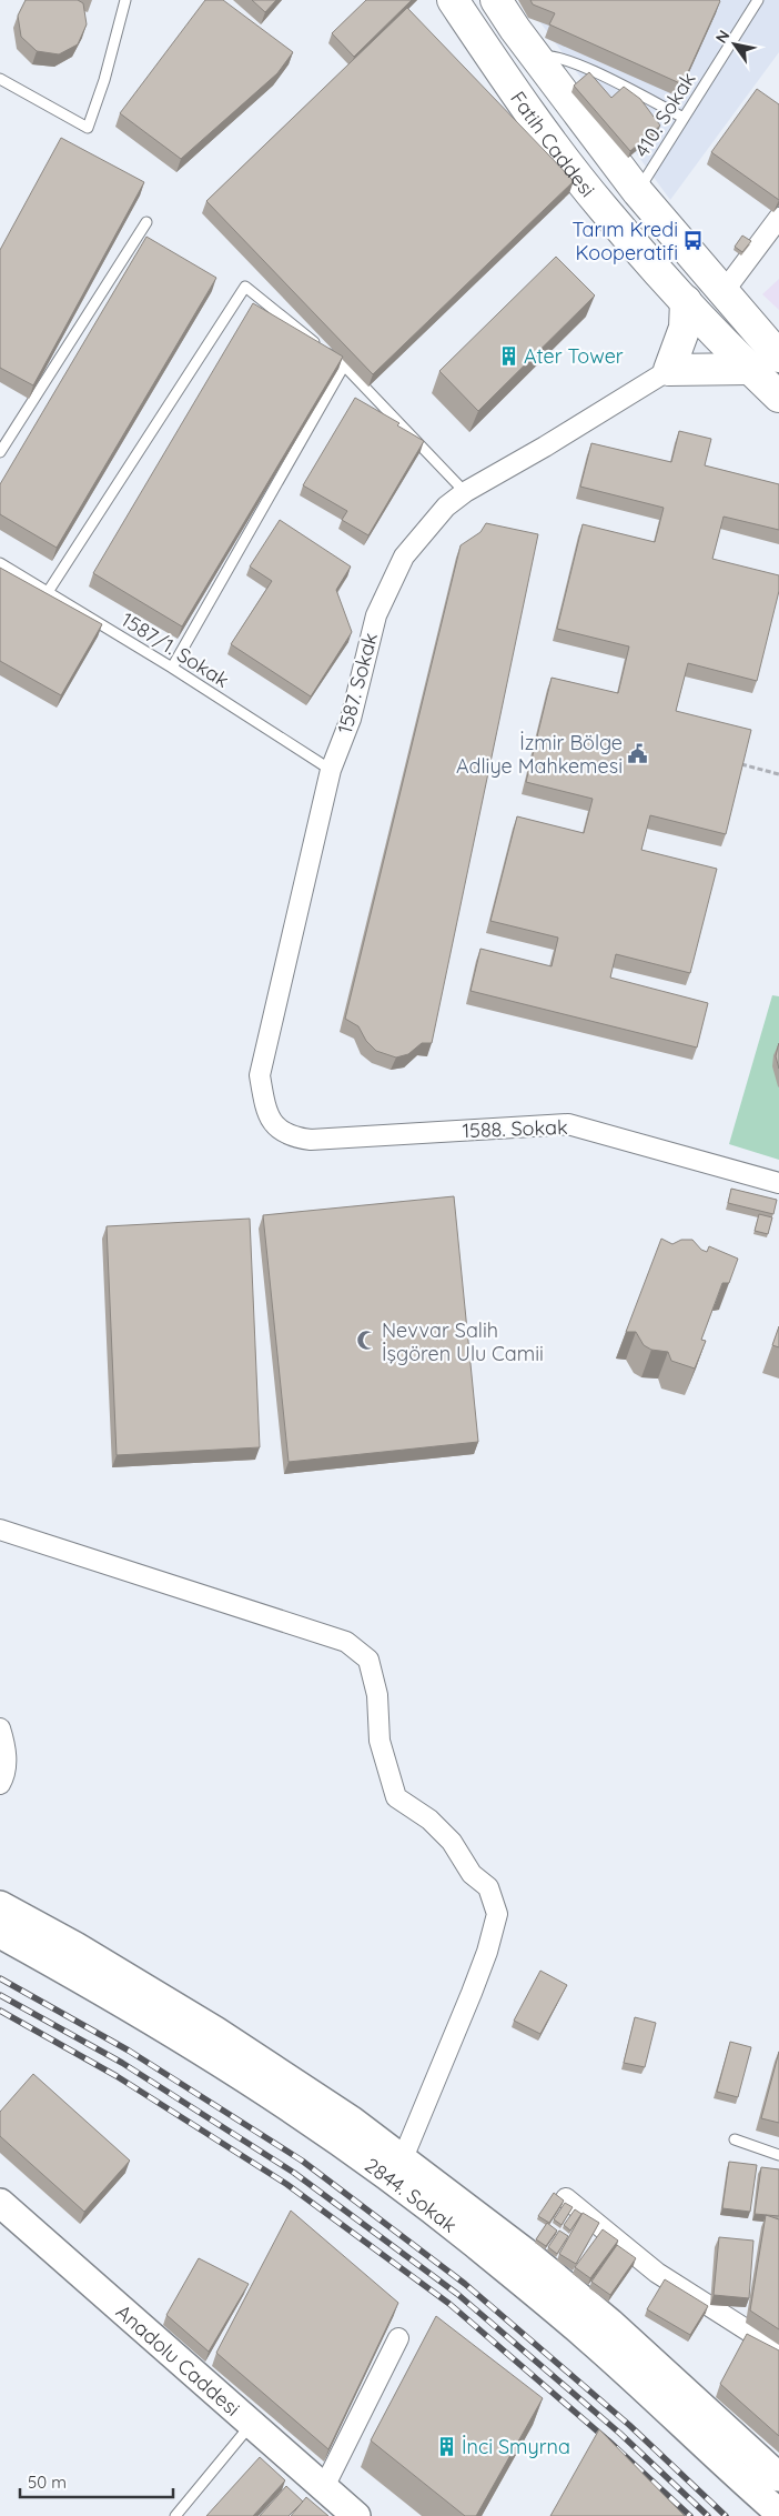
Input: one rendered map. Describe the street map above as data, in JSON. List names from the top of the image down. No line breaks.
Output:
{"streets":{"main road":["Fatih Caddesi","2844. Sokak","Anadolu Caddesi"],"street":["1587. Sokak","1588. Sokak"],"lane":["410. Sokak","1587/1. Sokak"]},"crossings":[["410. Sokak","Fatih Caddesi"],["1587/1. Sokak","1587. Sokak"],["1587. Sokak","1588. Sokak"]],"places":{"bus stop":["Tarım Kredi Kooperatifi"],"building":["Ater Tower","İnci Smyrna"],"public building":["İzmir Bölge Adliye Mahkemesi"],"mosque":["Nevvar Salih İşgören Ulu Camii"]},"scale_bar":"50 m","north":"top left"}
